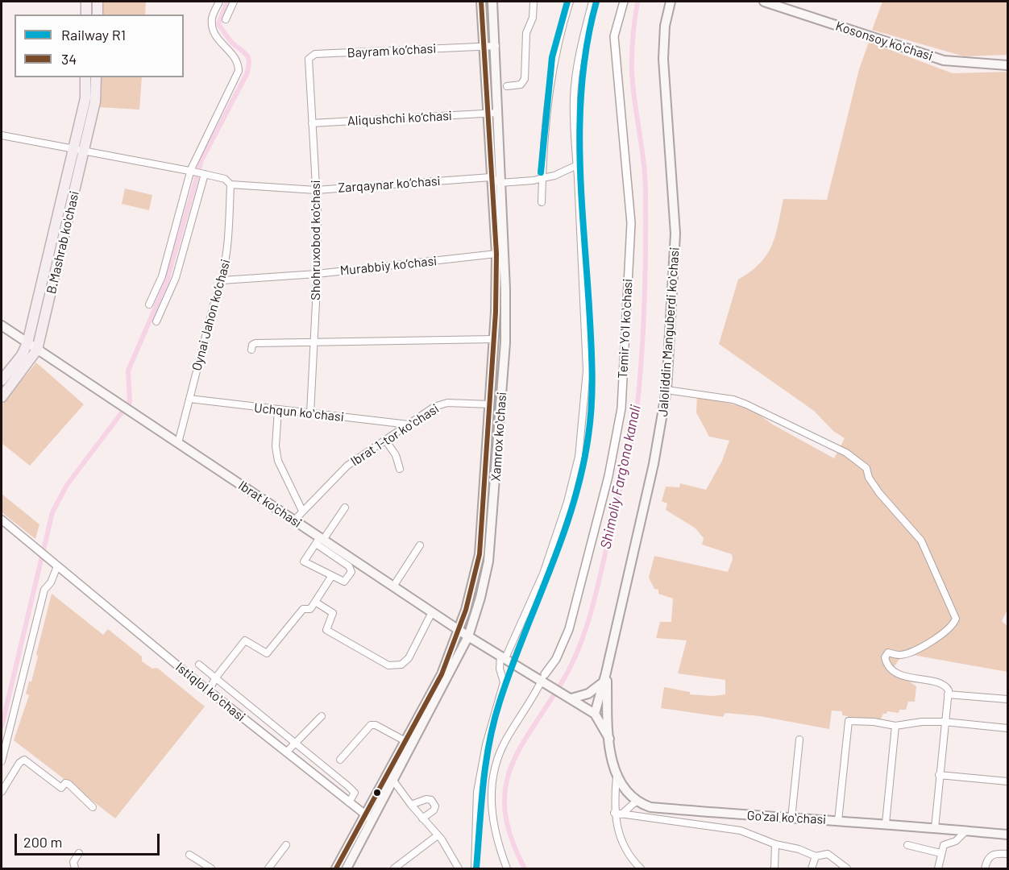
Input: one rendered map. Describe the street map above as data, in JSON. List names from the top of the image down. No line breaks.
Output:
{"streets":{"main road":["Kosonsoy koʻchasi","B.Mashrab ko'chasi","Jaloliddin Manguberdi koʻchasi","Xamrox koʻchasi","Ibrat ko'chasi","Goʻzal koʻchasi"],"street":["Bayram ko‘chasi","Aliqushchi ko‘chasi","Zarqaynar ko‘chasi","Shohruxobod ko'chasi","Murabbiy ko‘chasi","Oynai Jahon ko‘chasi","Temir Yoʻl koʻchasi","Uchqun koʻchasi","Ibrat 1-tor koʻchasi","Istiqlol koʻchasi"]},"crossings":[["Bayram ko‘chasi","Shohruxobod ko'chasi"],["Aliqushchi ko‘chasi","Shohruxobod ko'chasi"],["Aliqushchi ko‘chasi","Xamrox koʻchasi"],["Zarqaynar ko‘chasi","Shohruxobod ko'chasi"],["Zarqaynar ko‘chasi","B.Mashrab ko'chasi"],["Zarqaynar ko‘chasi","Oynai Jahon ko‘chasi"],["Shohruxobod ko'chasi","Murabbiy ko‘chasi"],["Shohruxobod ko'chasi","Uchqun koʻchasi"],["B.Mashrab ko'chasi","Ibrat ko'chasi"],["Murabbiy ko‘chasi","Oynai Jahon ko‘chasi"],["Oynai Jahon ko‘chasi","Uchqun koʻchasi"],["Oynai Jahon ko‘chasi","Ibrat ko'chasi"],["Temir Yoʻl koʻchasi","Ibrat ko'chasi"],["Jaloliddin Manguberdi koʻchasi","Ibrat ko'chasi"],["Uchqun koʻchasi","Ibrat 1-tor koʻchasi"],["Ibrat 1-tor koʻchasi","Ibrat ko'chasi"],["Xamrox koʻchasi","Ibrat ko'chasi"],["Xamrox koʻchasi","Istiqlol koʻchasi"]],"water":["Shimoliy Fargʻona kanali"],"lines":["rail line R1","transit line 34"],"legend":["Railway R1","34"],"scale_bar":"200 m"}
